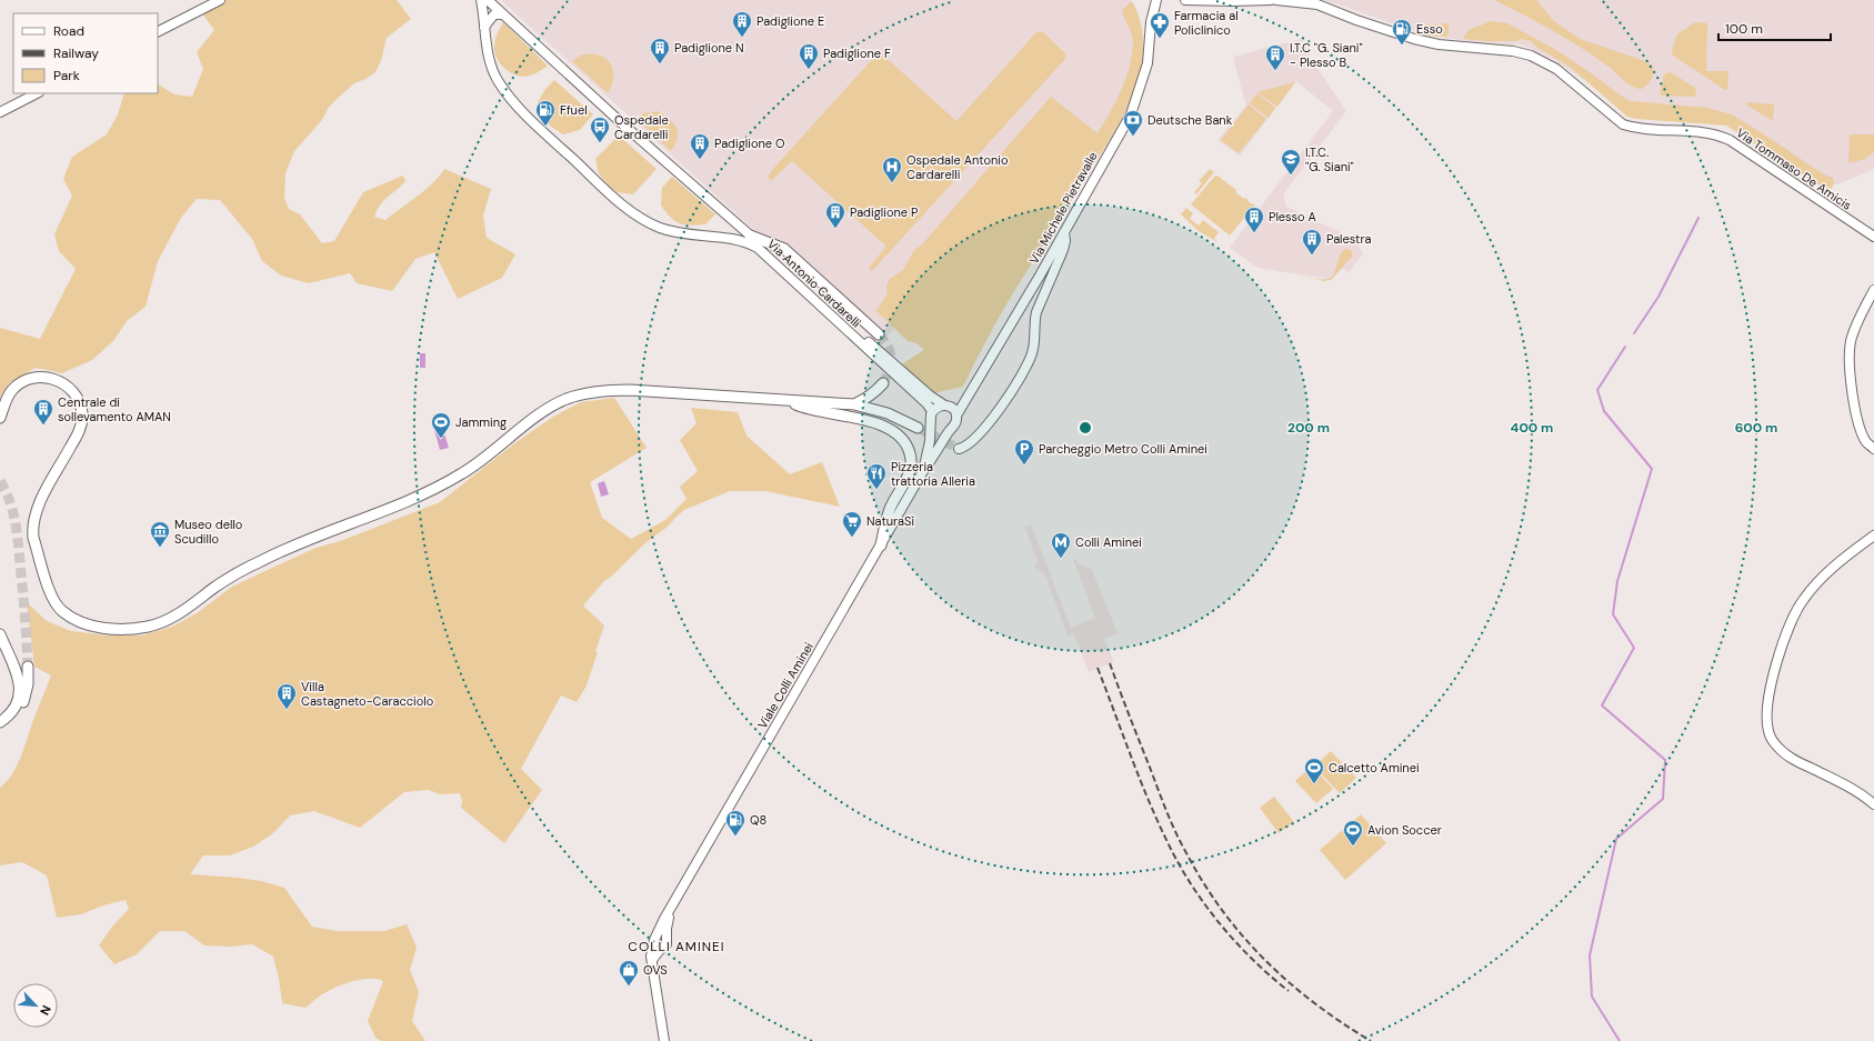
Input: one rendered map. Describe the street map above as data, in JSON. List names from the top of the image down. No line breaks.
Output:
{"streets":{"main road":["Via Tommaso De Amicis","Via Michele Pietravalle","Via Antonio Cardarelli","Viale Colli Aminei"]},"crossings":[["Via Michele Pietravalle","Via Antonio Cardarelli"]],"districts":["COLLI AMINEI"],"places":{"building":["Padiglione E","Padiglione N","Padiglione F","I.T.C \"G. Siani\" - Plesso B","Padiglione O","Padiglione P","Plesso A","Palestra","Centrale di sollevamento AMAN","Villa Castagneto-Caracciolo"],"pharmacy":["Farmacia al Policlinico"],"fuel station":["Esso","Ffuel","Q8"],"bank":["Deutsche Bank"],"bus stop":["Ospedale Cardarelli"],"school or university":["I.T.C. \"G. Siani\""],"hospital":["Ospedale Antonio Cardarelli"],"sports":["Jamming","Calcetto Aminei","Avion Soccer"],"parking":["Parcheggio Metro Colli Aminei"],"restaurant":["Pizzeria trattoria Alleria"],"supermarket":["NaturaSì"],"museum":["Museo dello Scudillo"],"metro station":["Colli Aminei"],"shop":["OVS"]},"legend":["Road","Railway","Park"],"scale_bar":"100 m","north":"bottom right","rings":["200 m","400 m","600 m"]}
